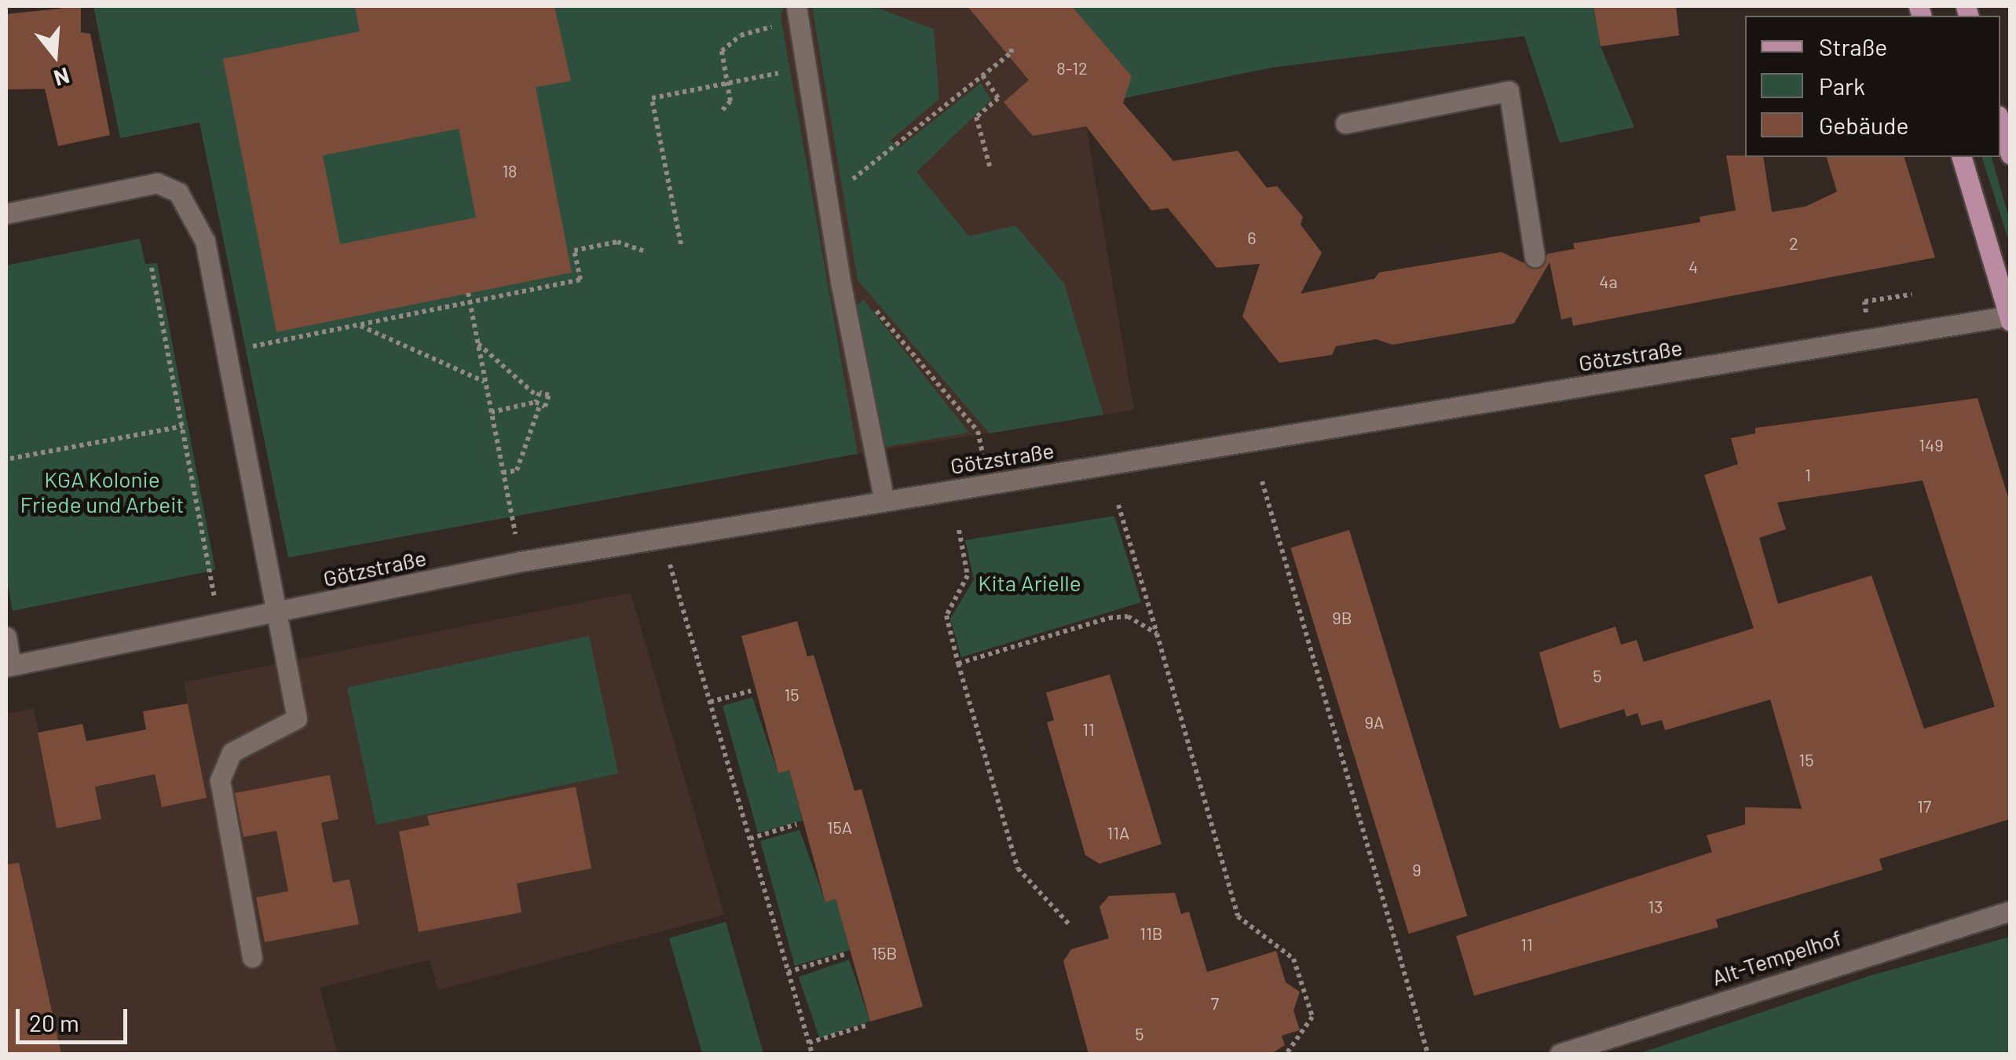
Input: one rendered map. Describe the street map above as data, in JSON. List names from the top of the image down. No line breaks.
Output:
{"streets":{"street":["Götzstraße","Alt-Tempelhof"]},"parks":["KGA Kolonie Friede und Arbeit","Kita Arielle"],"house_numbers":["8-12","18","6","2","4","4a","149","1","9B","5","15","9A","11","15","17","15A","11A","9","13","11B","11","15B","7","5"],"legend":["Straße","Park","Gebäude"],"scale_bar":"20 m","north":"bottom"}
